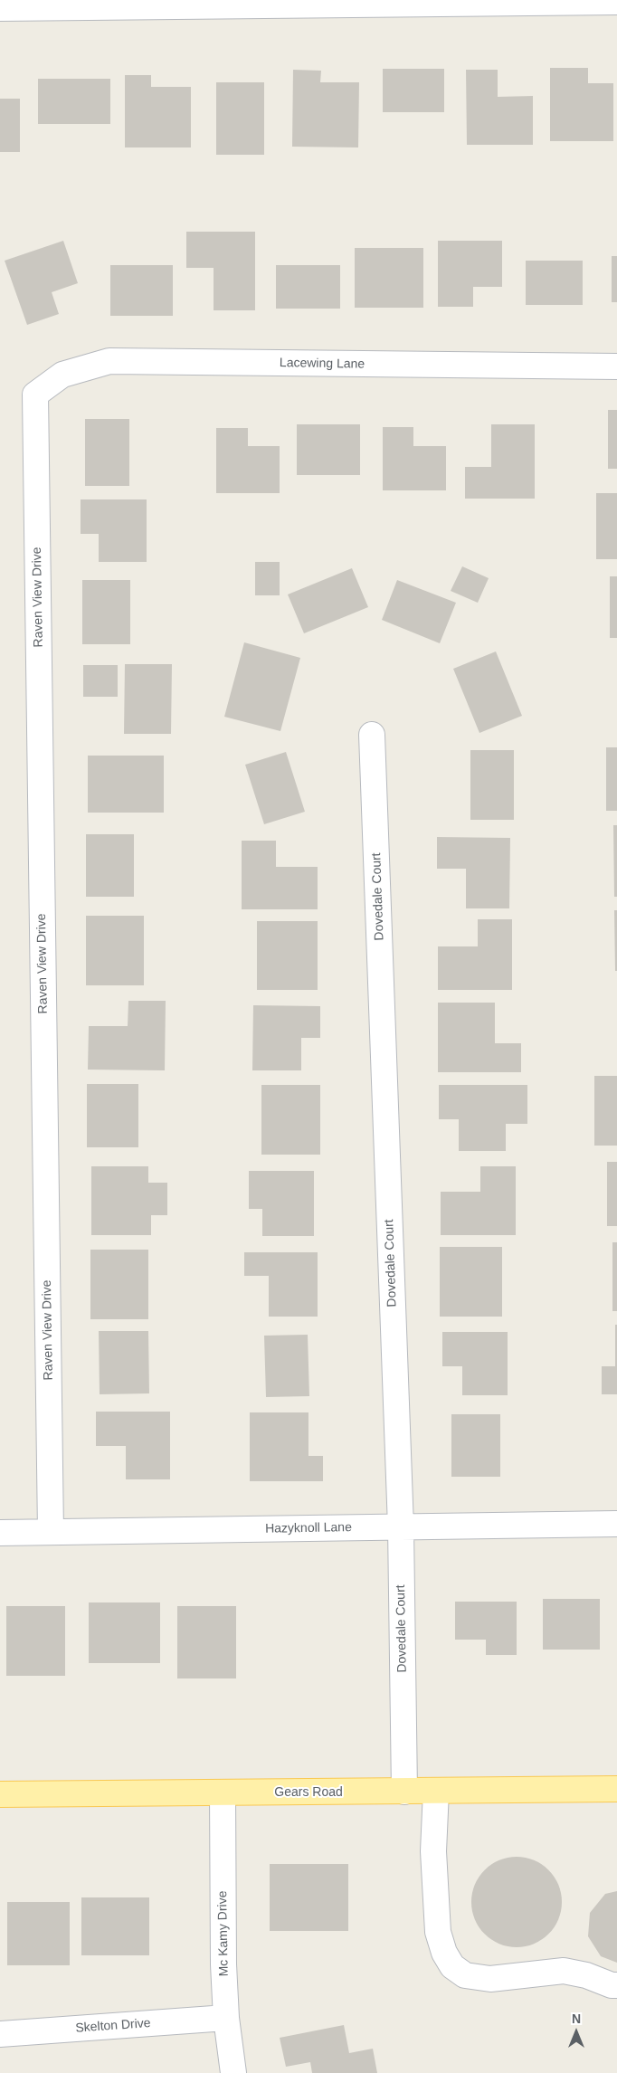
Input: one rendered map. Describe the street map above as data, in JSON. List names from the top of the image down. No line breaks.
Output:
{"streets":{"main road":["Gears Road"],"street":["Lacewing Lane","Raven View Drive","Dovedale Court","Hazyknoll Lane","Mc Kamy Drive","Skelton Drive"]},"crossings":[["Lacewing Lane","Raven View Drive"],["Raven View Drive","Hazyknoll Lane"],["Dovedale Court","Hazyknoll Lane"],["Dovedale Court","Gears Road"],["Gears Road","Mc Kamy Drive"],["Mc Kamy Drive","Skelton Drive"]],"north":"top"}
